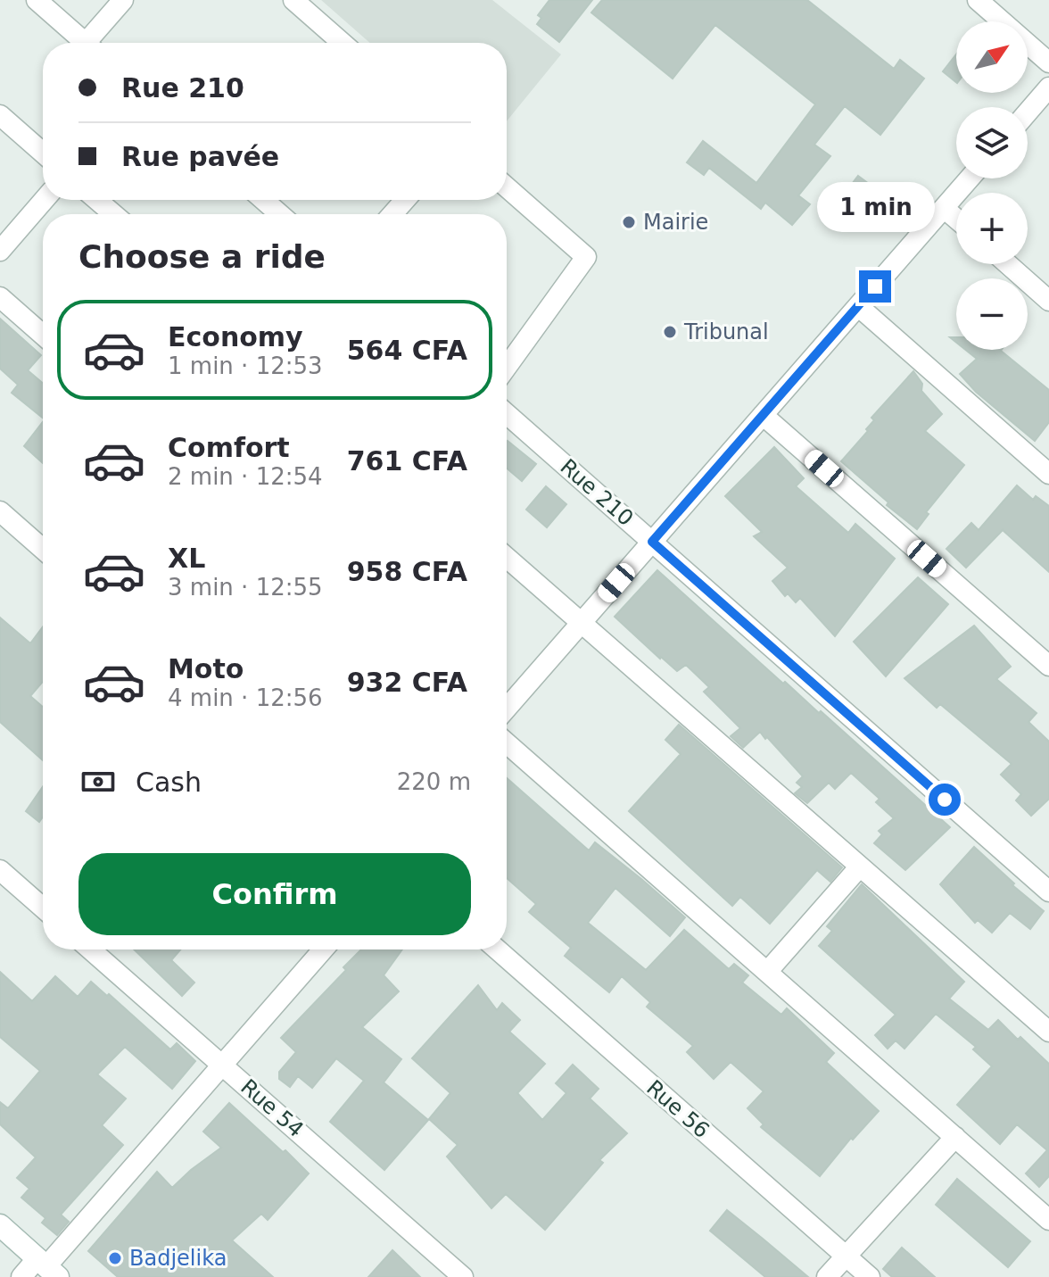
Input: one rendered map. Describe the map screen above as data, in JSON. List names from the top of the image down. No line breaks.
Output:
{"streets":{"street":["Rue 210","Rue 54","Rue 56"]},"places":["Mairie","Tribunal","Badjelika"],"north":"top right","page":{"map_buttons":["+","−"],"banner":["Rue 210","Rue pavée"],"bubble":"1 min","heading":"Choose a ride","list":[{"name":"Economy","note":"1 min · 12:53","value":"564 CFA"},{"name":"Comfort","note":"2 min · 12:54","value":"761 CFA"},{"name":"XL","note":"3 min · 12:55","value":"958 CFA"},{"name":"Moto","note":"4 min · 12:56","value":"932 CFA"}],"pay":["Cash","220 m"],"buttons":"Confirm"}}
